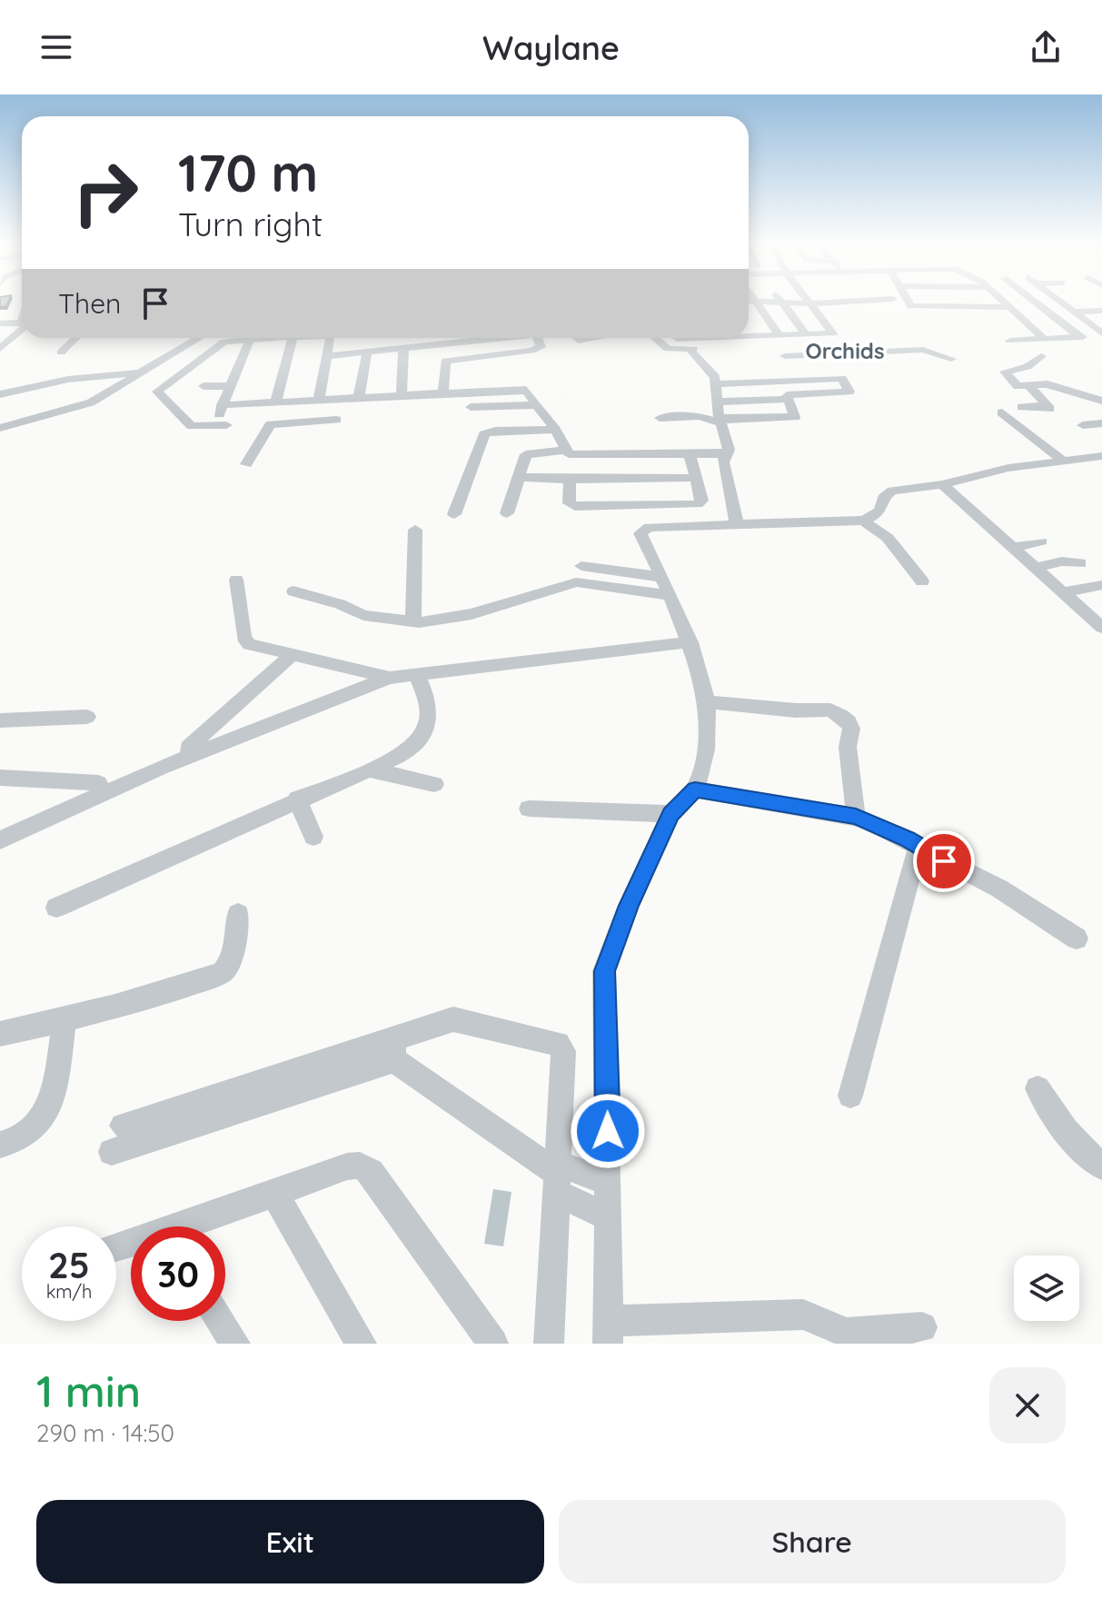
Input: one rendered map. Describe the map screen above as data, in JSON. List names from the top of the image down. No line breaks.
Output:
{"districts":["Orchids"],"page":{"header":"Waylane","turn":["170 m","Turn right"],"then":"Then","speed":"25 km/h","limit":"30","heading":["1 min","290 m · 14:50"],"buttons":["Exit","Share"]}}
